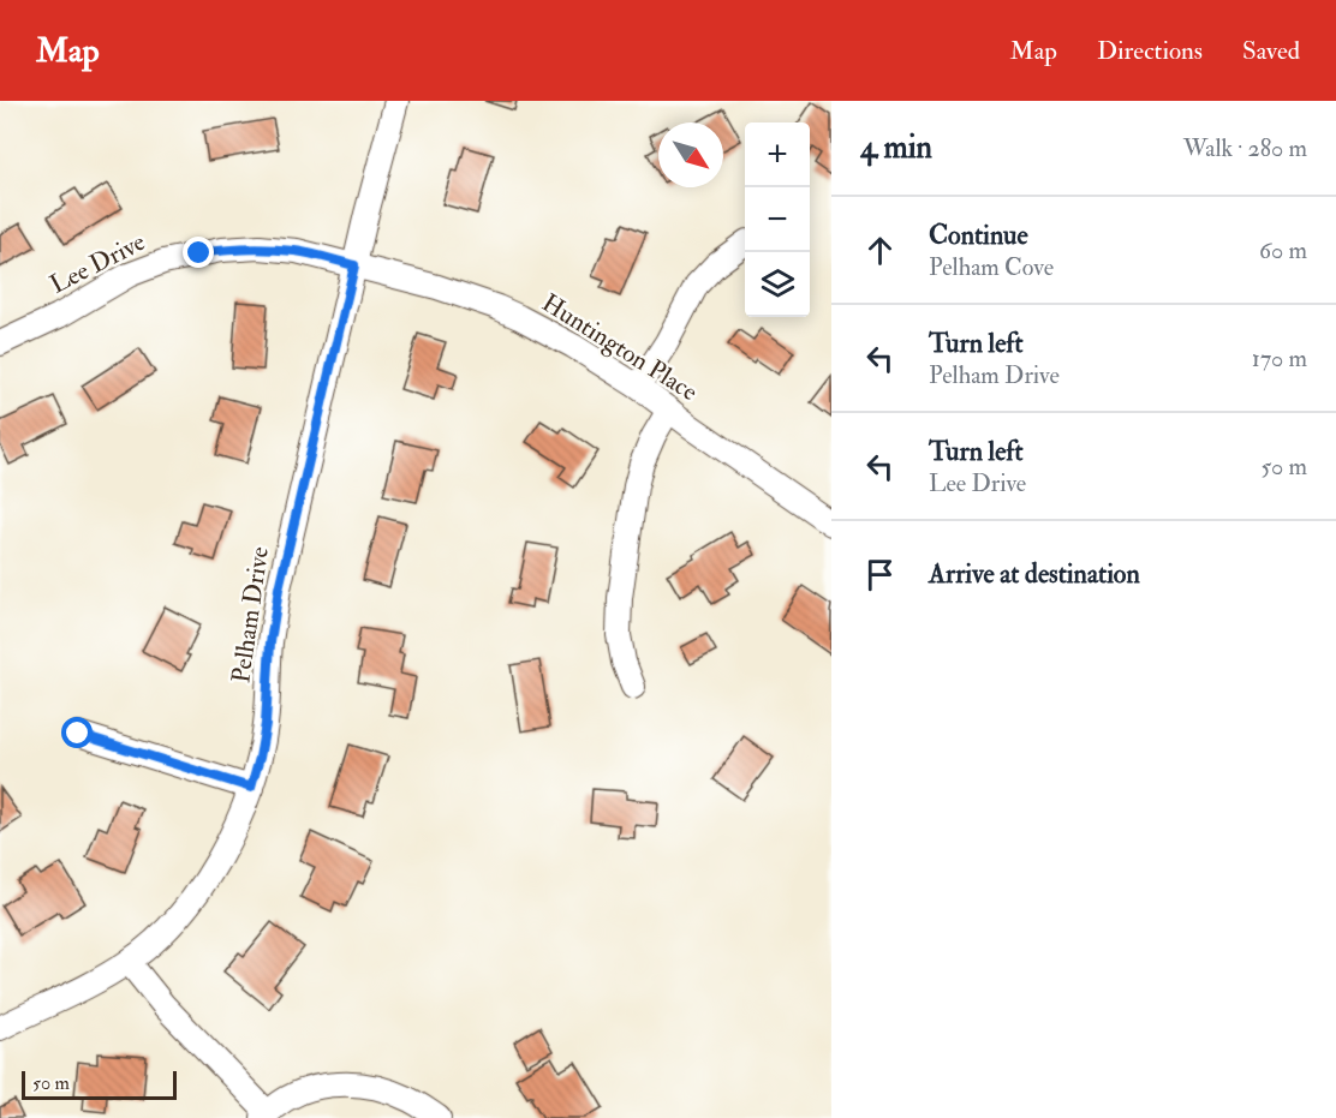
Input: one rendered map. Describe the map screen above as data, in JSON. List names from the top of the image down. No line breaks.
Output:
{"streets":{"street":["Lee Drive","Huntington Place","Pelham Drive"]},"crossings":[["Lee Drive","Huntington Place"],["Lee Drive","Pelham Drive"],["Huntington Place","Pelham Drive"]],"scale_bar":"50 m","north":"bottom right","page":{"header":"Map","nav":["Map","Directions","Saved"],"heading":["4 min","Walk · 280 m"],"map_buttons":["+","−"],"list":[["Continue","Pelham Cove","60 m"],["Turn left","Pelham Drive","170 m"],["Turn left","Lee Drive","50 m"],"Arrive at destination"],"scale":"50 m"}}
